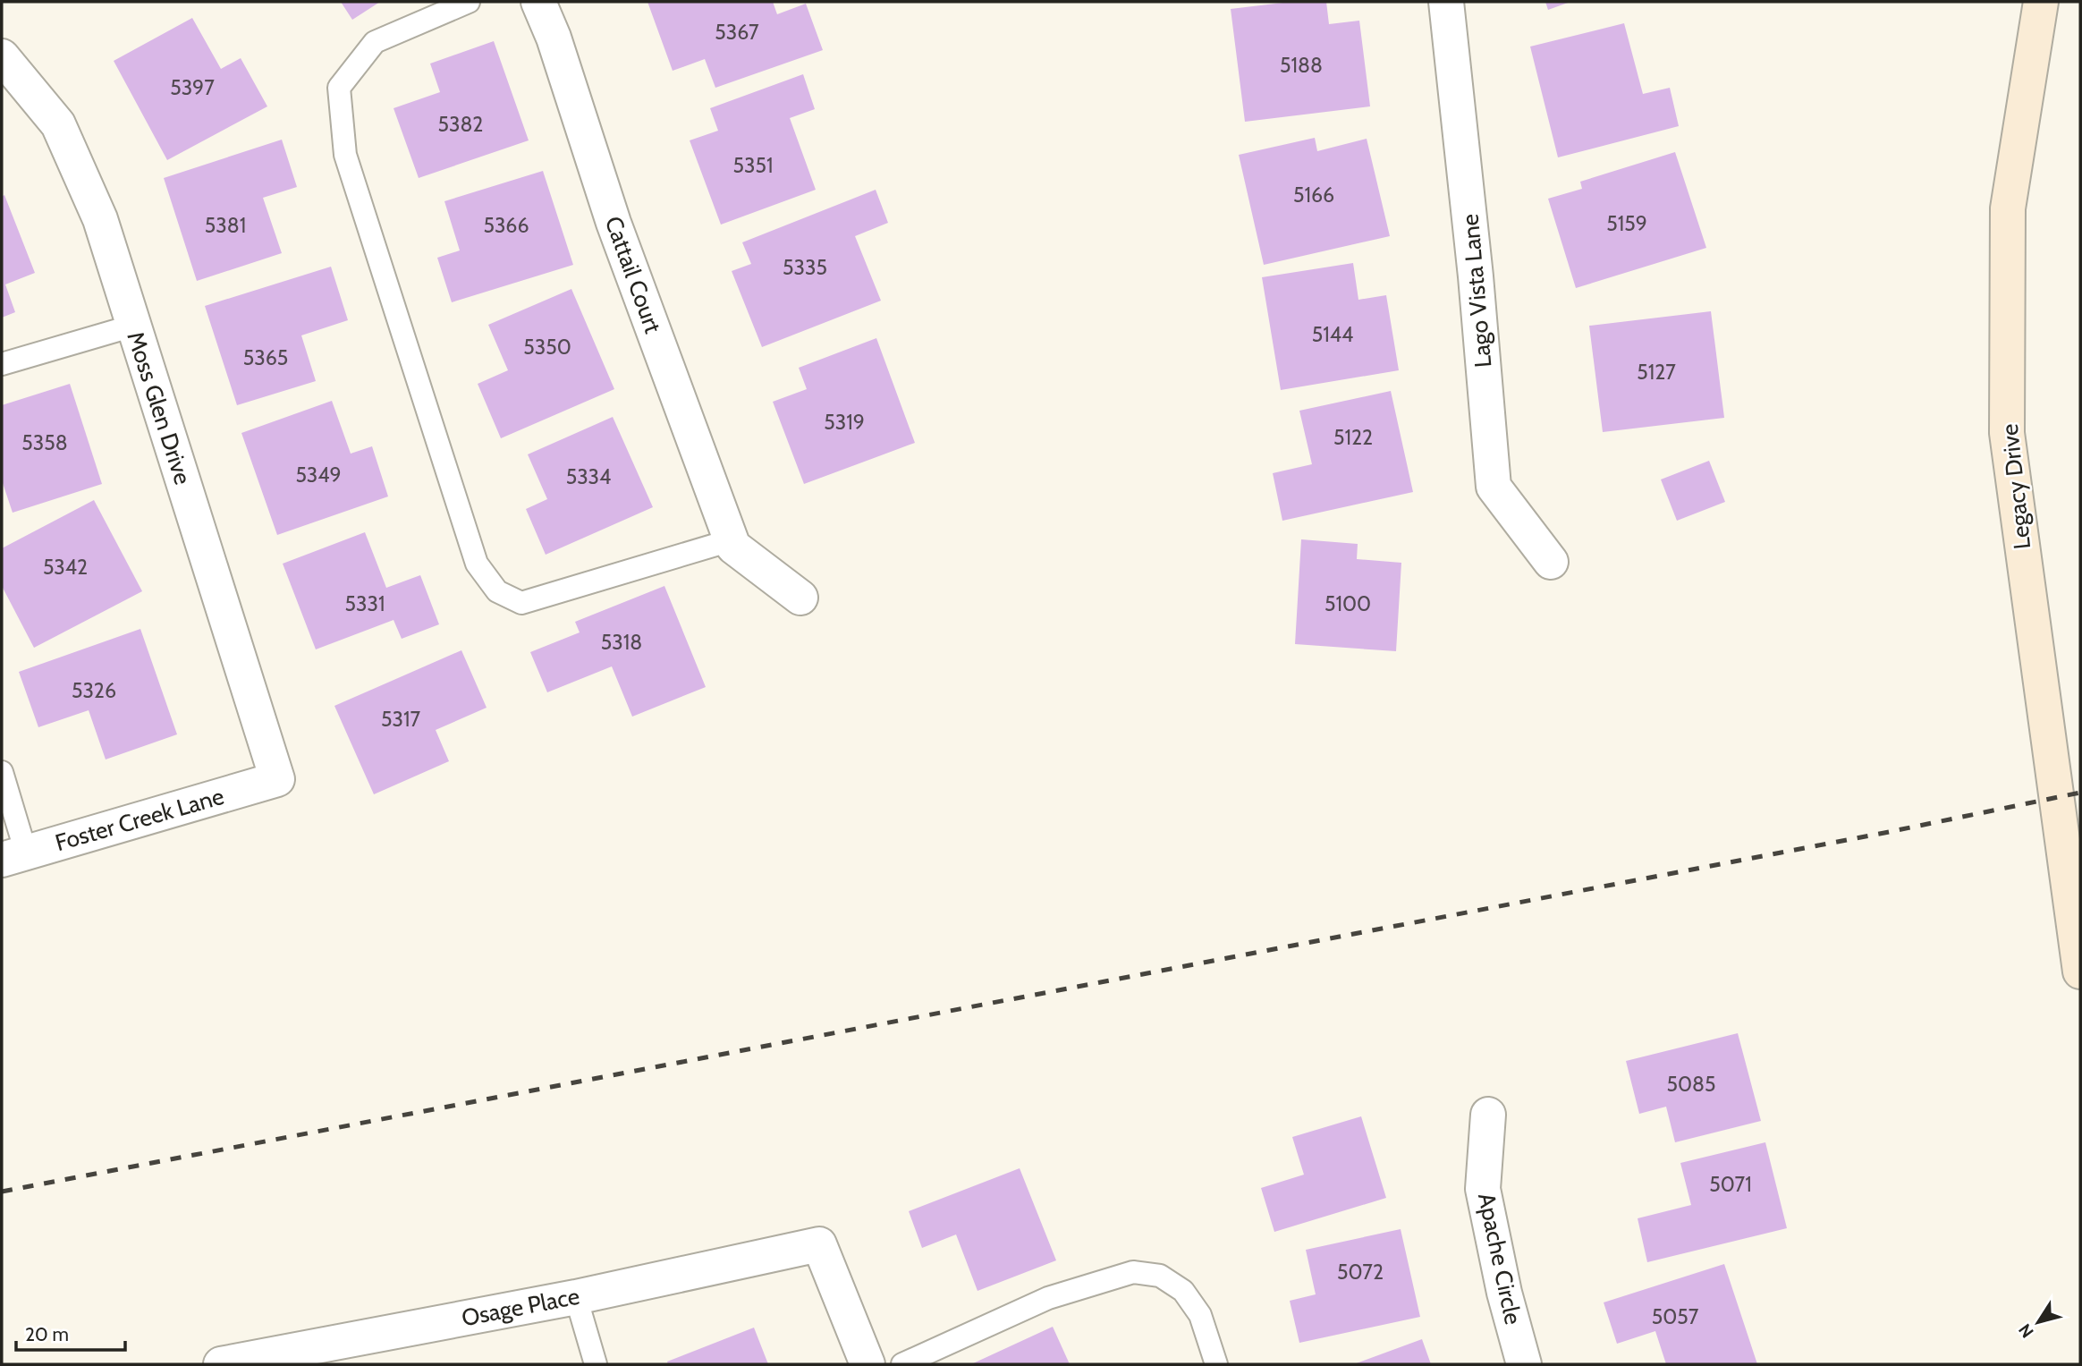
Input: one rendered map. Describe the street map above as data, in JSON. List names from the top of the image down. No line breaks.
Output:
{"streets":{"main road":["Legacy Drive"],"street":["Cattail Court","Lago Vista Lane","Moss Glen Drive","Foster Creek Lane","Apache Circle","Osage Place"]},"crossings":[["Moss Glen Drive","Foster Creek Lane"]],"house_numbers":["5367","5188","5397","5382","5351","5166","5159","5381","5366","5335","5144","5350","5365","5127","5319","5122","5358","5349","5334","5342","5331","5100","5318","5326","5317","5085","5071","5072","5057"],"scale_bar":"20 m","north":"bottom left"}
